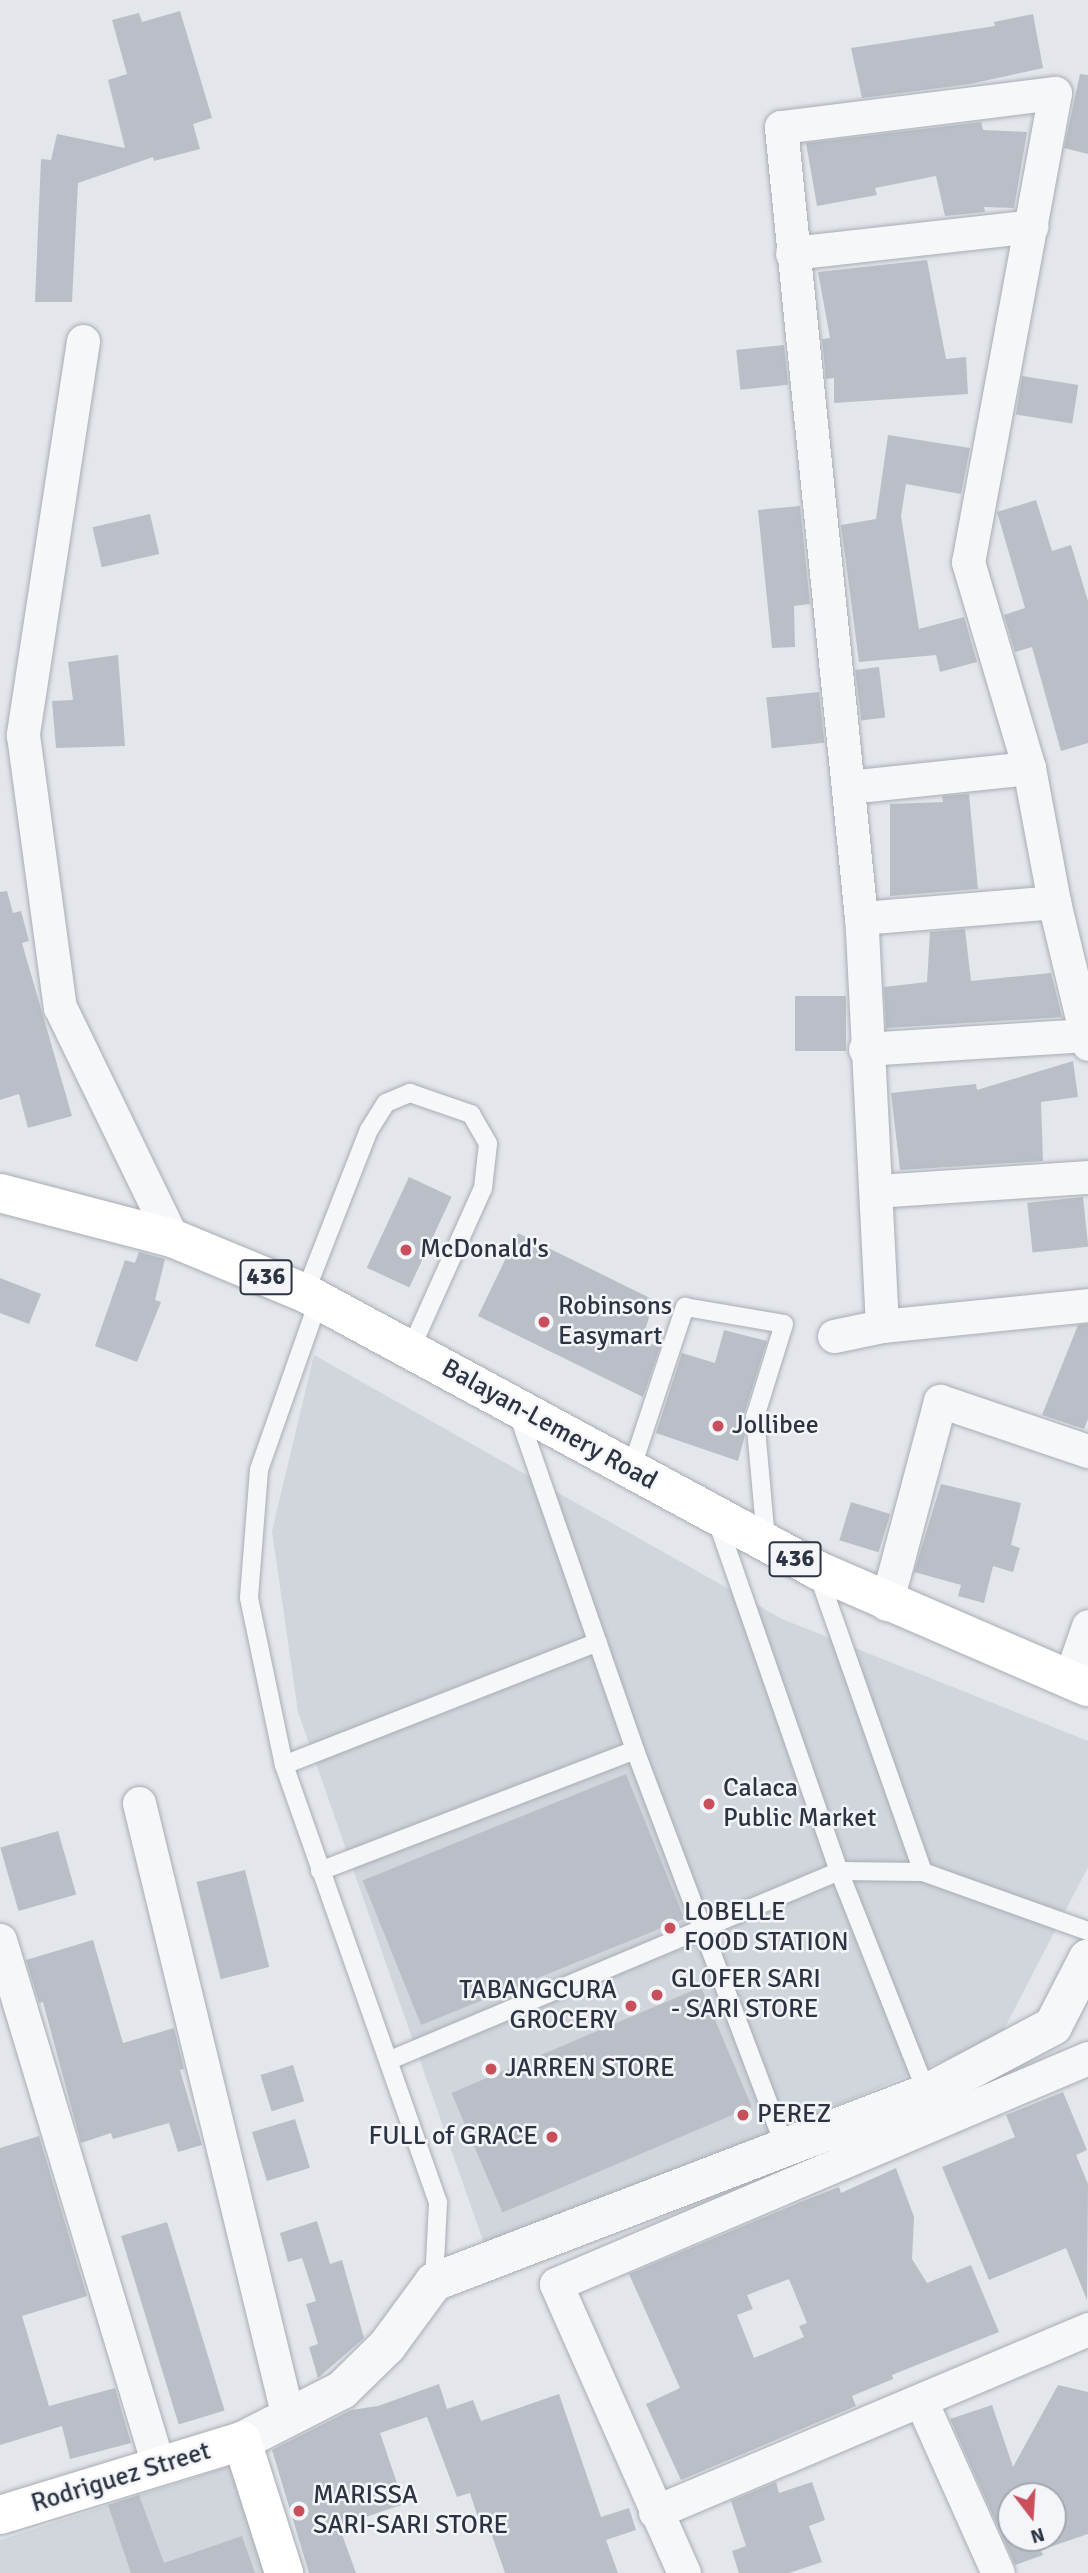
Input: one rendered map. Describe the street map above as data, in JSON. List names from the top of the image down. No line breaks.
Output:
{"streets":{"main road":["436","Balayan-Lemery Road","Rodriguez Street"]},"places":["McDonald's","Robinsons Easymart","Jollibee","Calaca Public Market","LOBELLE FOOD STATION","GLOFER SARI - SARI STORE","TABANGCURA GROCERY","JARREN STORE","PEREZ","FULL of GRACE","MARISSA SARI-SARI STORE"],"north":"bottom"}
